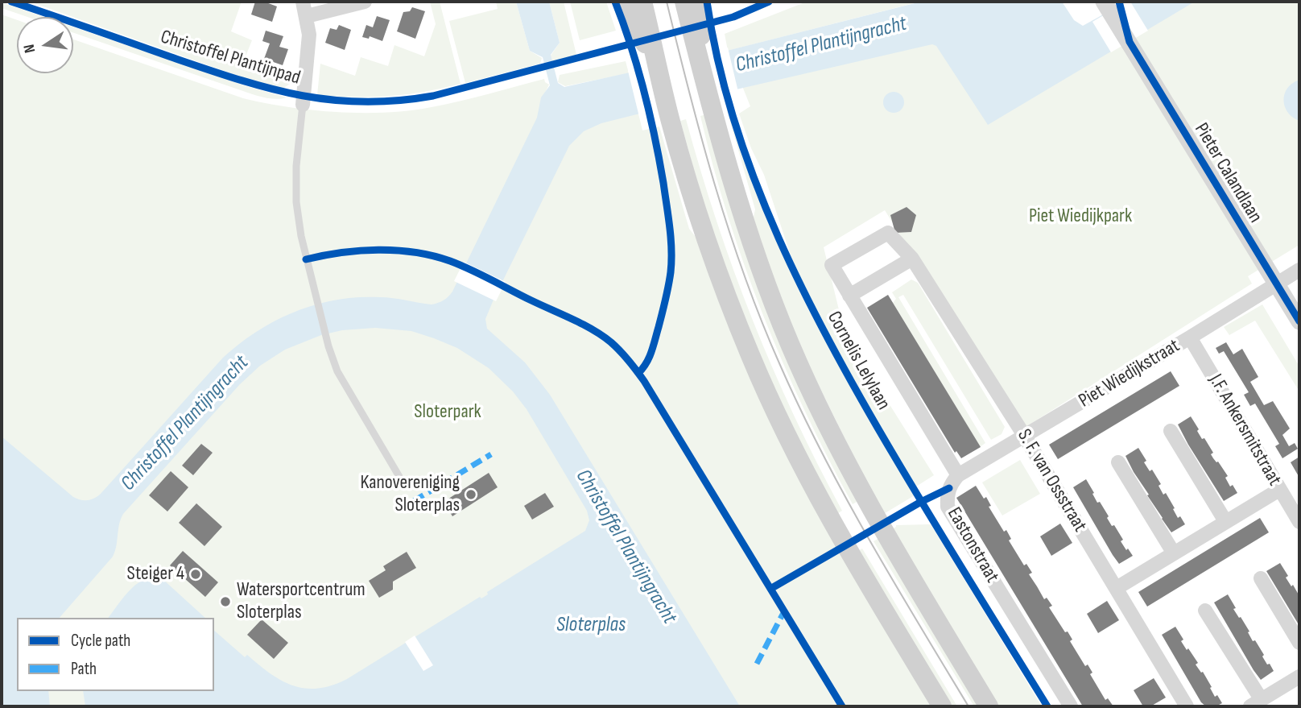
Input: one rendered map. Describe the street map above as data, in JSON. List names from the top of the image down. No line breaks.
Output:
{"streets":{"street":["Pieter Calandlaan","Piet Wiedijkstraat","J.F. Ankersmitstraat","S. F. van Ossstraat","Eastonstraat"],"cycle path":["Christoffel Plantijnpad","Cornelis Lelylaan"]},"crossings":[["Pieter Calandlaan","Piet Wiedijkstraat"],["Piet Wiedijkstraat","J.F. Ankersmitstraat"],["Piet Wiedijkstraat","S. F. van Ossstraat"],["Piet Wiedijkstraat","Eastonstraat"],["S. F. van Ossstraat","Eastonstraat"]],"water":["Christoffel Plantijngracht","Sloterplas"],"parks":["Piet Wiedijkpark","Sloterpark"],"places":["Kanovereniging Sloterplas","Steiger 4","Watersportcentrum Sloterplas"],"legend":["Cycle path","Path"],"north":"left"}
